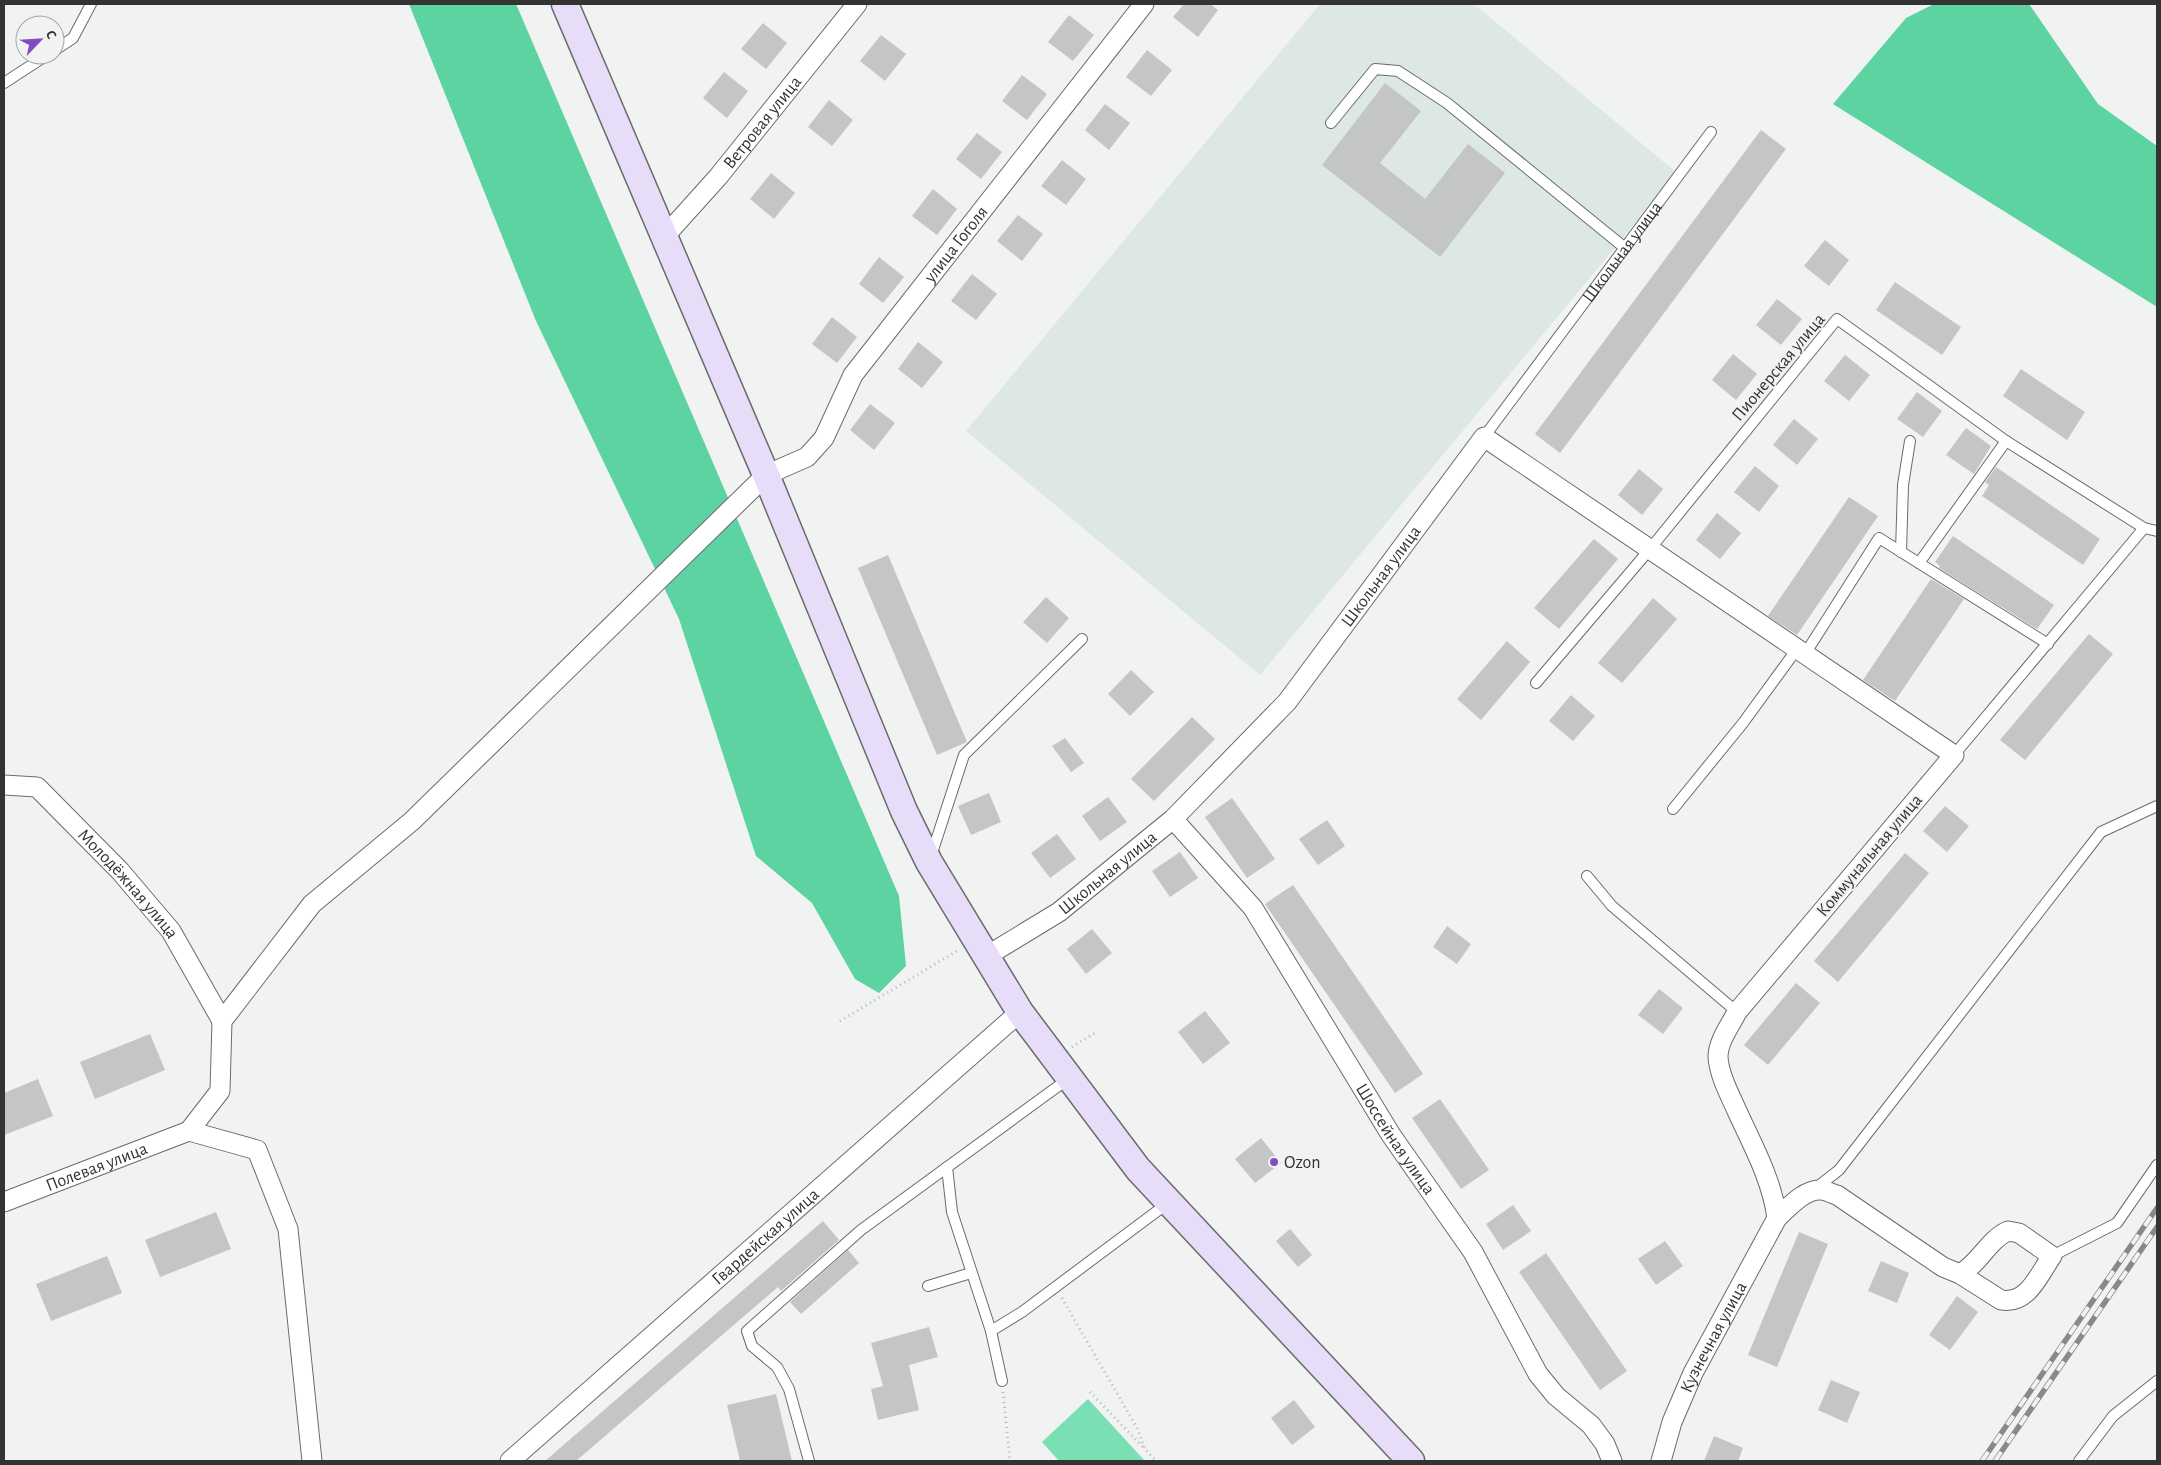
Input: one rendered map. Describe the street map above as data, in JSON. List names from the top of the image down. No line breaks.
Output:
{"streets":{"street":["Ветровая улица","улица Гоголя","Школьная улица","Коммунальная улица","Молодёжная улица","Шоссейная улица","Полевая улица","Гвардейская улица","Кузнечная улица"],"lane":["Пионерская улица"]},"crossings":[["улица Гоголя","Молодёжная улица"],["Школьная улица","Шоссейная улица"],["Пионерская улица","Коммунальная улица"],["Коммунальная улица","Кузнечная улица"]],"places":["Ozon"],"north":"top right"}
